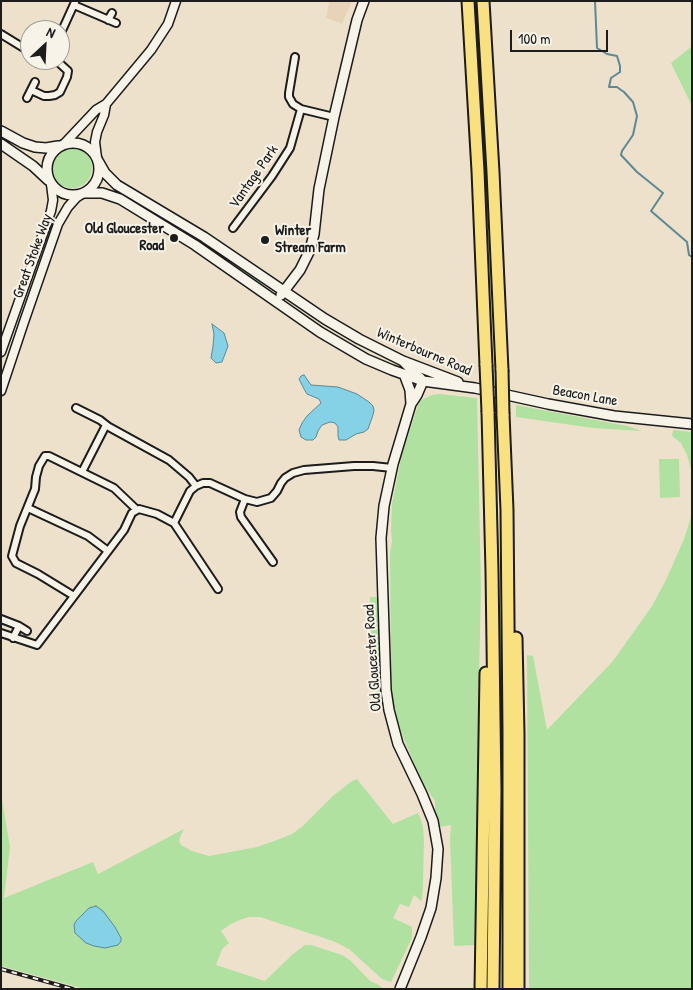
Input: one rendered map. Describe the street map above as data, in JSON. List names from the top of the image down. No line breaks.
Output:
{"streets":{"main road":["Winterbourne Road","Beacon Lane","Old Gloucester Road"],"street":["Vantage Park","Great Stoke Way"]},"crossings":[["Great Stoke Way","Winterbourne Road"],["Winterbourne Road","Beacon Lane"],["Winterbourne Road","Old Gloucester Road"]],"places":["Old Gloucester Road","Winter Stream Farm"],"scale_bar":"100 m","north":"top right"}
